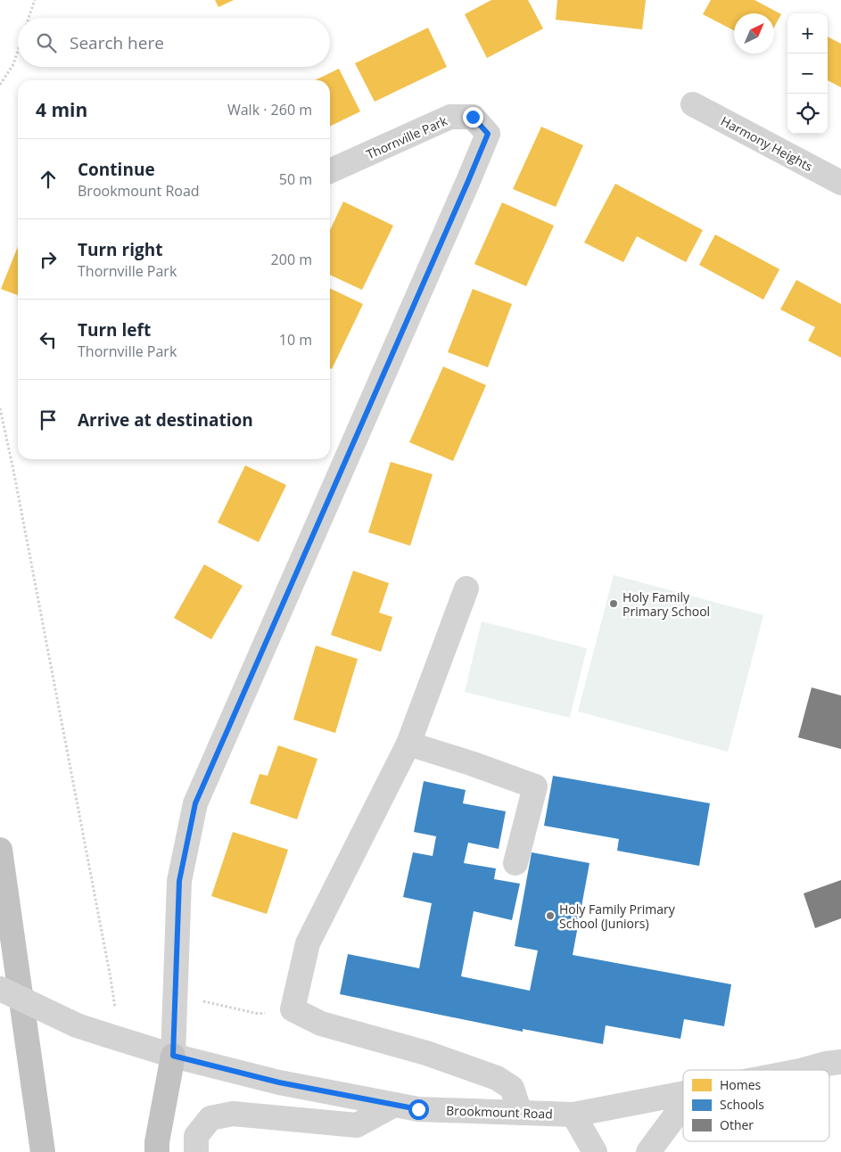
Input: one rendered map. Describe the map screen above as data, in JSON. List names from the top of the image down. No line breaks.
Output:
{"streets":{"street":["Thornville Park","Harmony Heights","Brookmount Road"]},"crossings":[["Thornville Park","Brookmount Road"]],"places":["Holy Family Primary School","Holy Family Primary School (Juniors)"],"legend":["Homes","Schools","Other"],"north":"top right","page":{"map_buttons":["+","−"],"search":"Search here","heading":["4 min","Walk · 260 m"],"list":[["Continue","Brookmount Road","50 m"],["Turn right","Thornville Park","200 m"],["Turn left","Thornville Park","10 m"],"Arrive at destination"]}}
